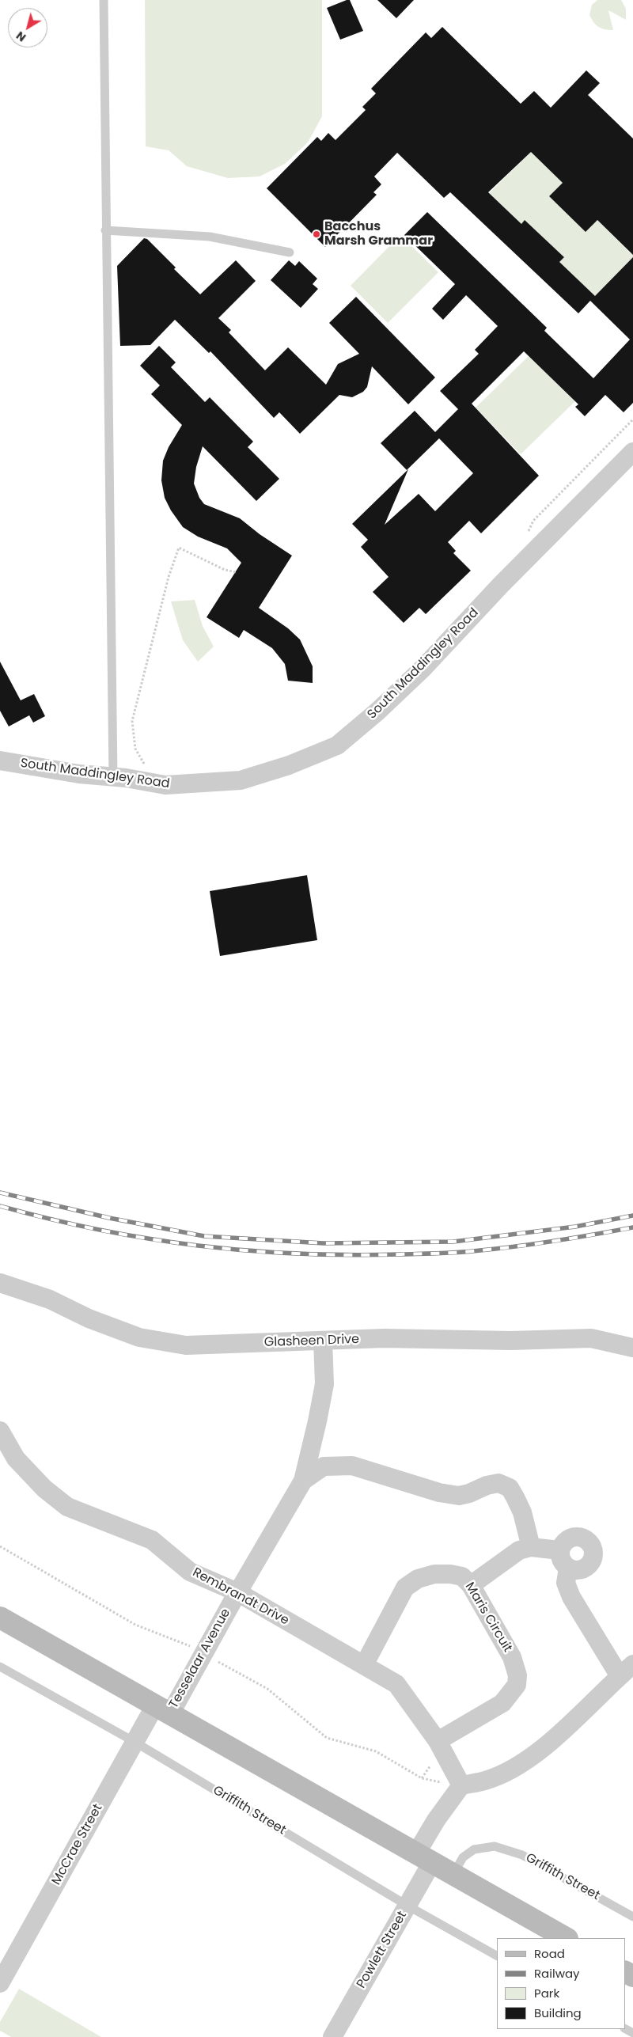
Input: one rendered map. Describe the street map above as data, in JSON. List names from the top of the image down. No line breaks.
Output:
{"streets":{"street":["South Maddingley Road","Glasheen Drive","Rembrandt Drive","Maris Circuit","Tesselaar Avenue","McCrae Street","Powlett Street"],"lane":["Griffith Street"]},"crossings":[["Glasheen Drive","Tesselaar Avenue"],["Rembrandt Drive","Maris Circuit"],["Rembrandt Drive","Tesselaar Avenue"],["Rembrandt Drive","Powlett Street"],["Tesselaar Avenue","McCrae Street"],["Griffith Street","McCrae Street"],["Griffith Street","Powlett Street"]],"places":["Bacchus Marsh Grammar"],"legend":["Road","Railway","Park","Building"],"north":"bottom left"}
